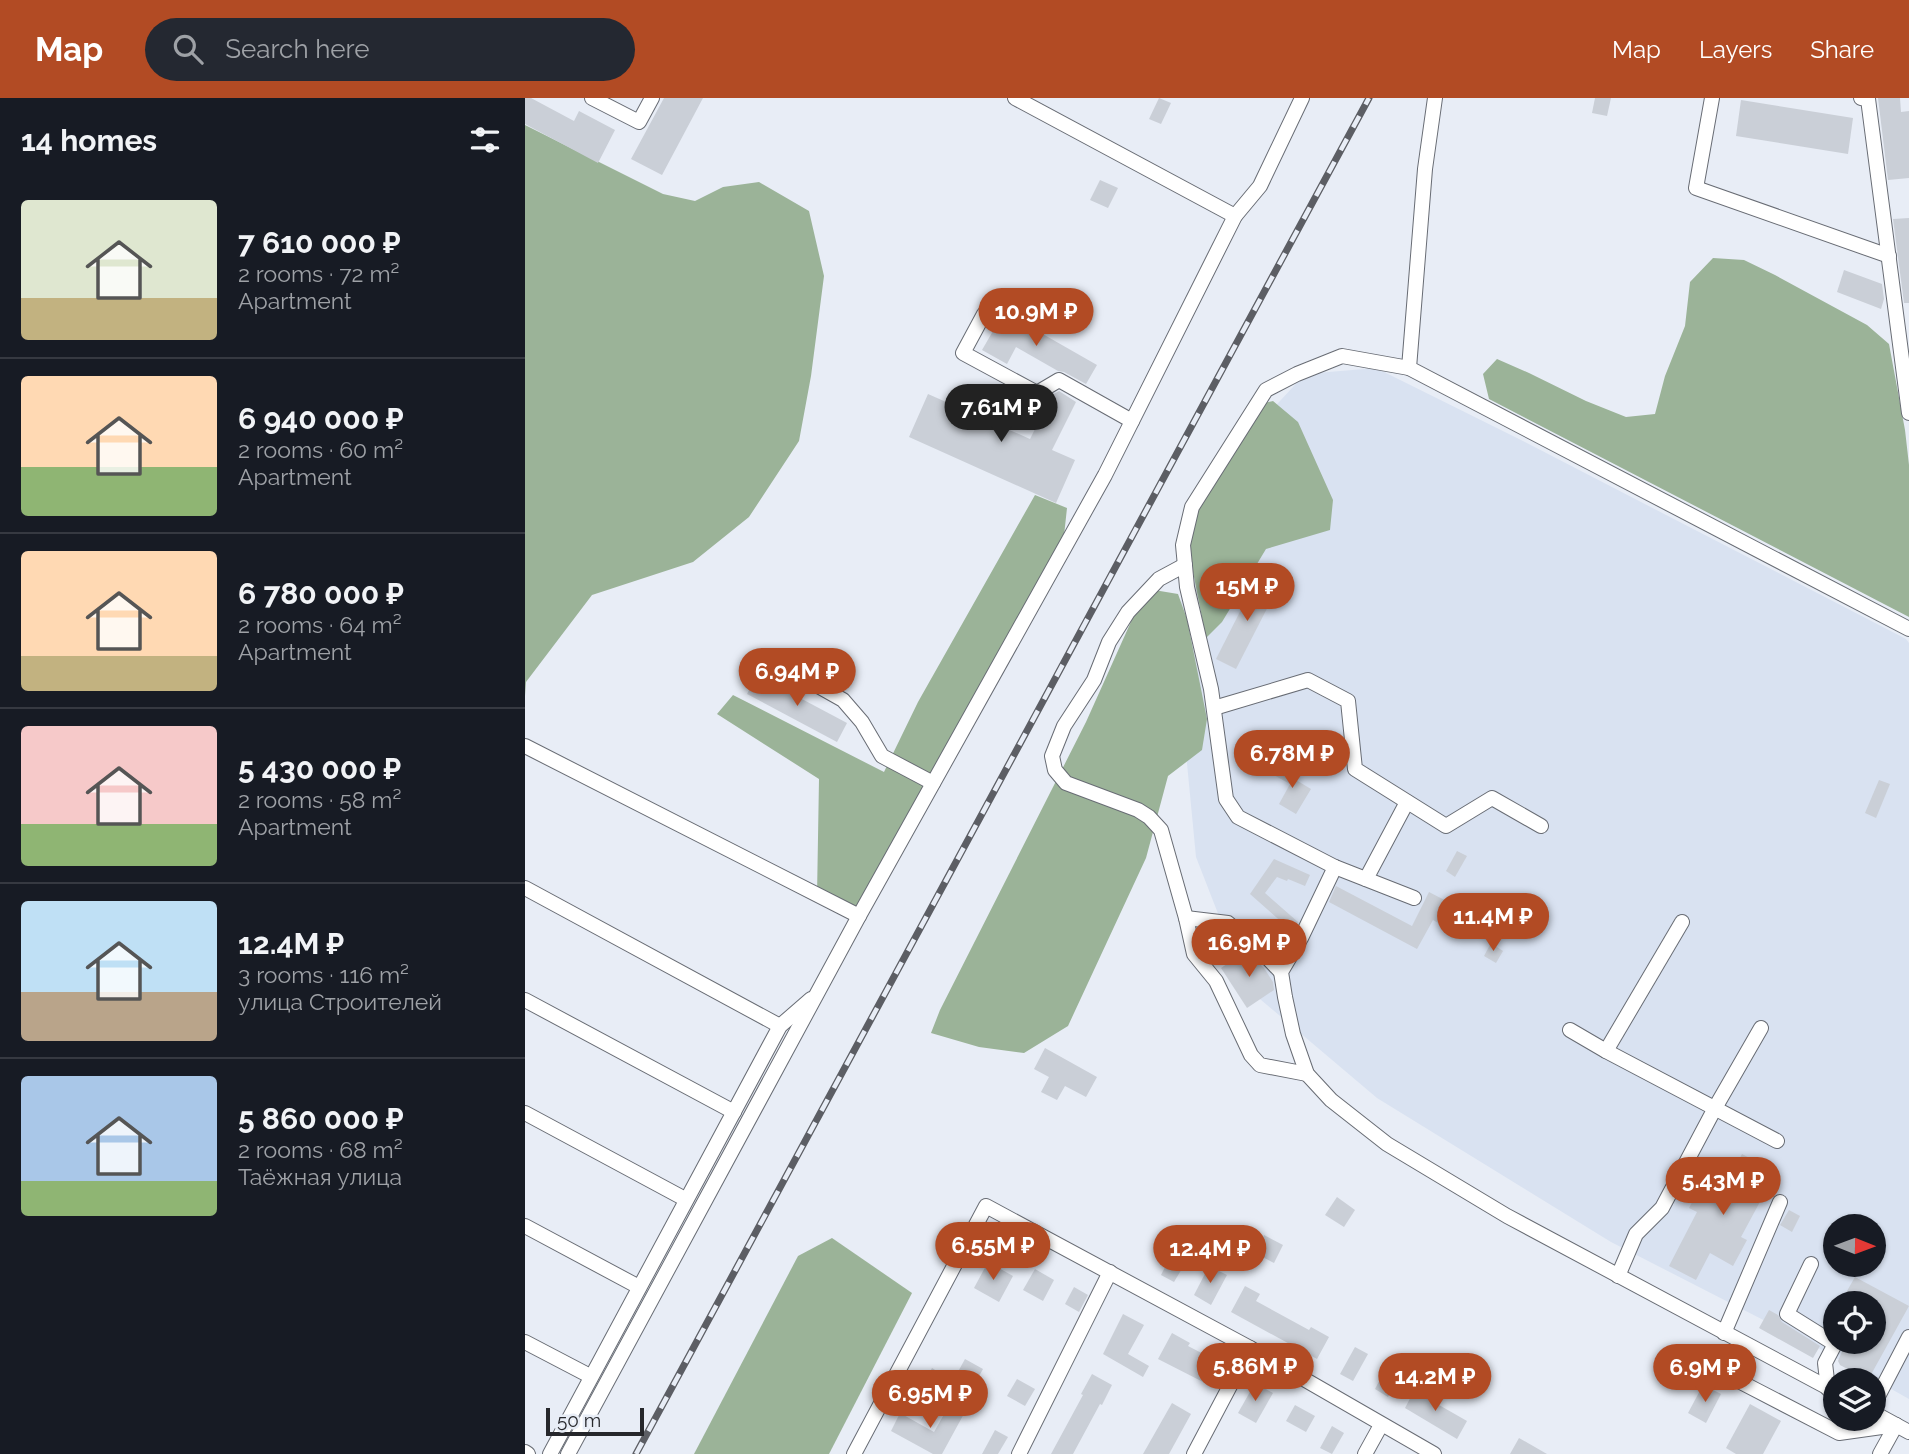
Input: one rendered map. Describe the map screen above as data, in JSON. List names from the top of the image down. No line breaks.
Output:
{"scale_bar":"50 m","north":"right","page":{"header":"Map","search":"Search here","nav":["Map","Layers","Share"],"heading":"14 homes","list":[{"name":"7 610 000 ₽","note":"2 rooms · 72 m² · Apartment"},{"name":"6 940 000 ₽","note":"2 rooms · 60 m² · Apartment"},{"name":"6 780 000 ₽","note":"2 rooms · 64 m² · Apartment"},{"name":"5 430 000 ₽","note":"2 rooms · 58 m² · Apartment"},{"name":"12.4M ₽","note":"3 rooms · 116 m² · улица Строителей"},{"name":"5 860 000 ₽","note":"2 rooms · 68 m² · Таёжная улица"}],"price":["10.9M ₽","7.61M ₽","15M ₽","6.94M ₽","6.78M ₽","11.4M ₽","16.9M ₽","5.43M ₽","6.55M ₽","12.4M ₽","5.86M ₽","6.9M ₽","14.2M ₽","6.95M ₽"],"scale":"50 m"}}
